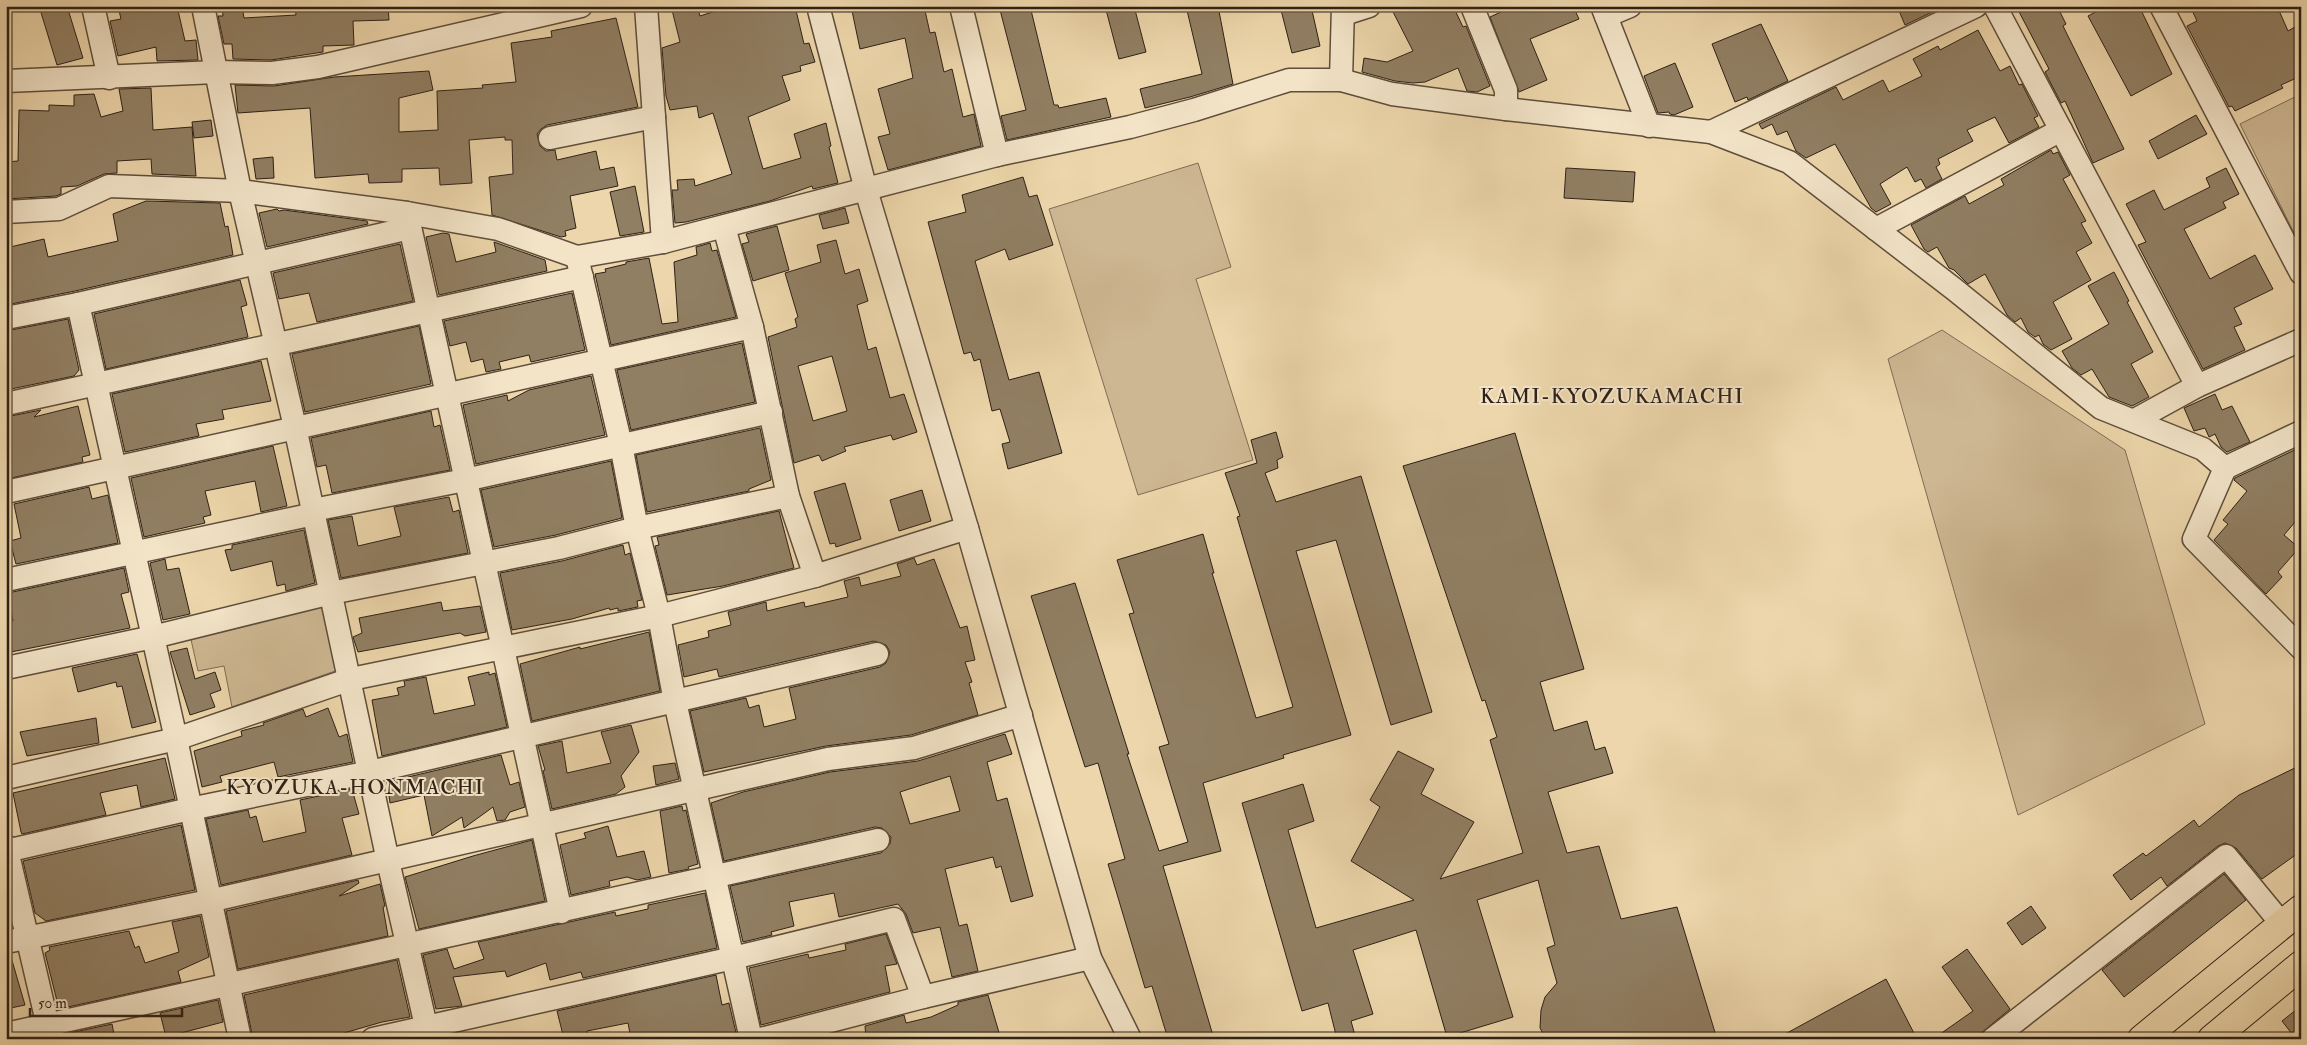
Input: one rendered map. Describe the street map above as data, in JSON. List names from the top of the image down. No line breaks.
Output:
{"districts":["KAMI-KYOZUKAMACHI","KYOZUKA-HONMACHI"],"scale_bar":"50 m"}
